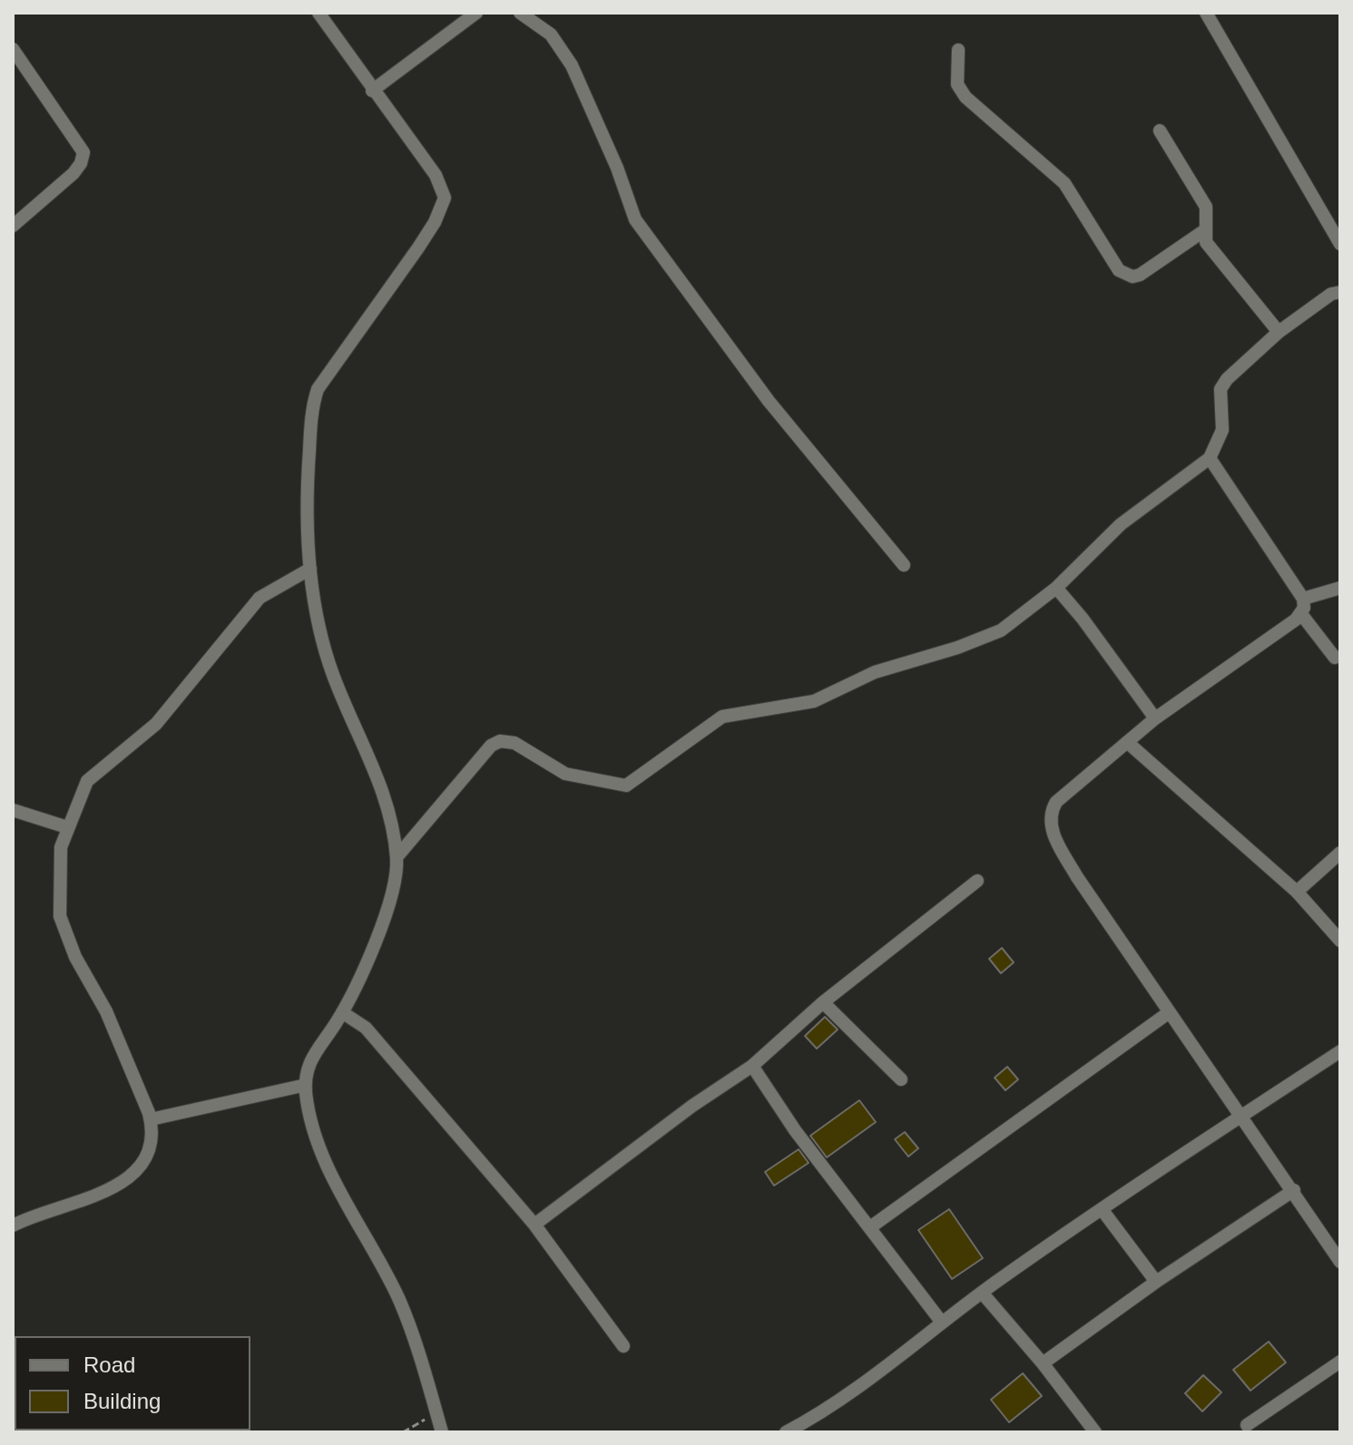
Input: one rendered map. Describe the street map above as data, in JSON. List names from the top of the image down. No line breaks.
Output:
{"legend":["Road","Building"]}
